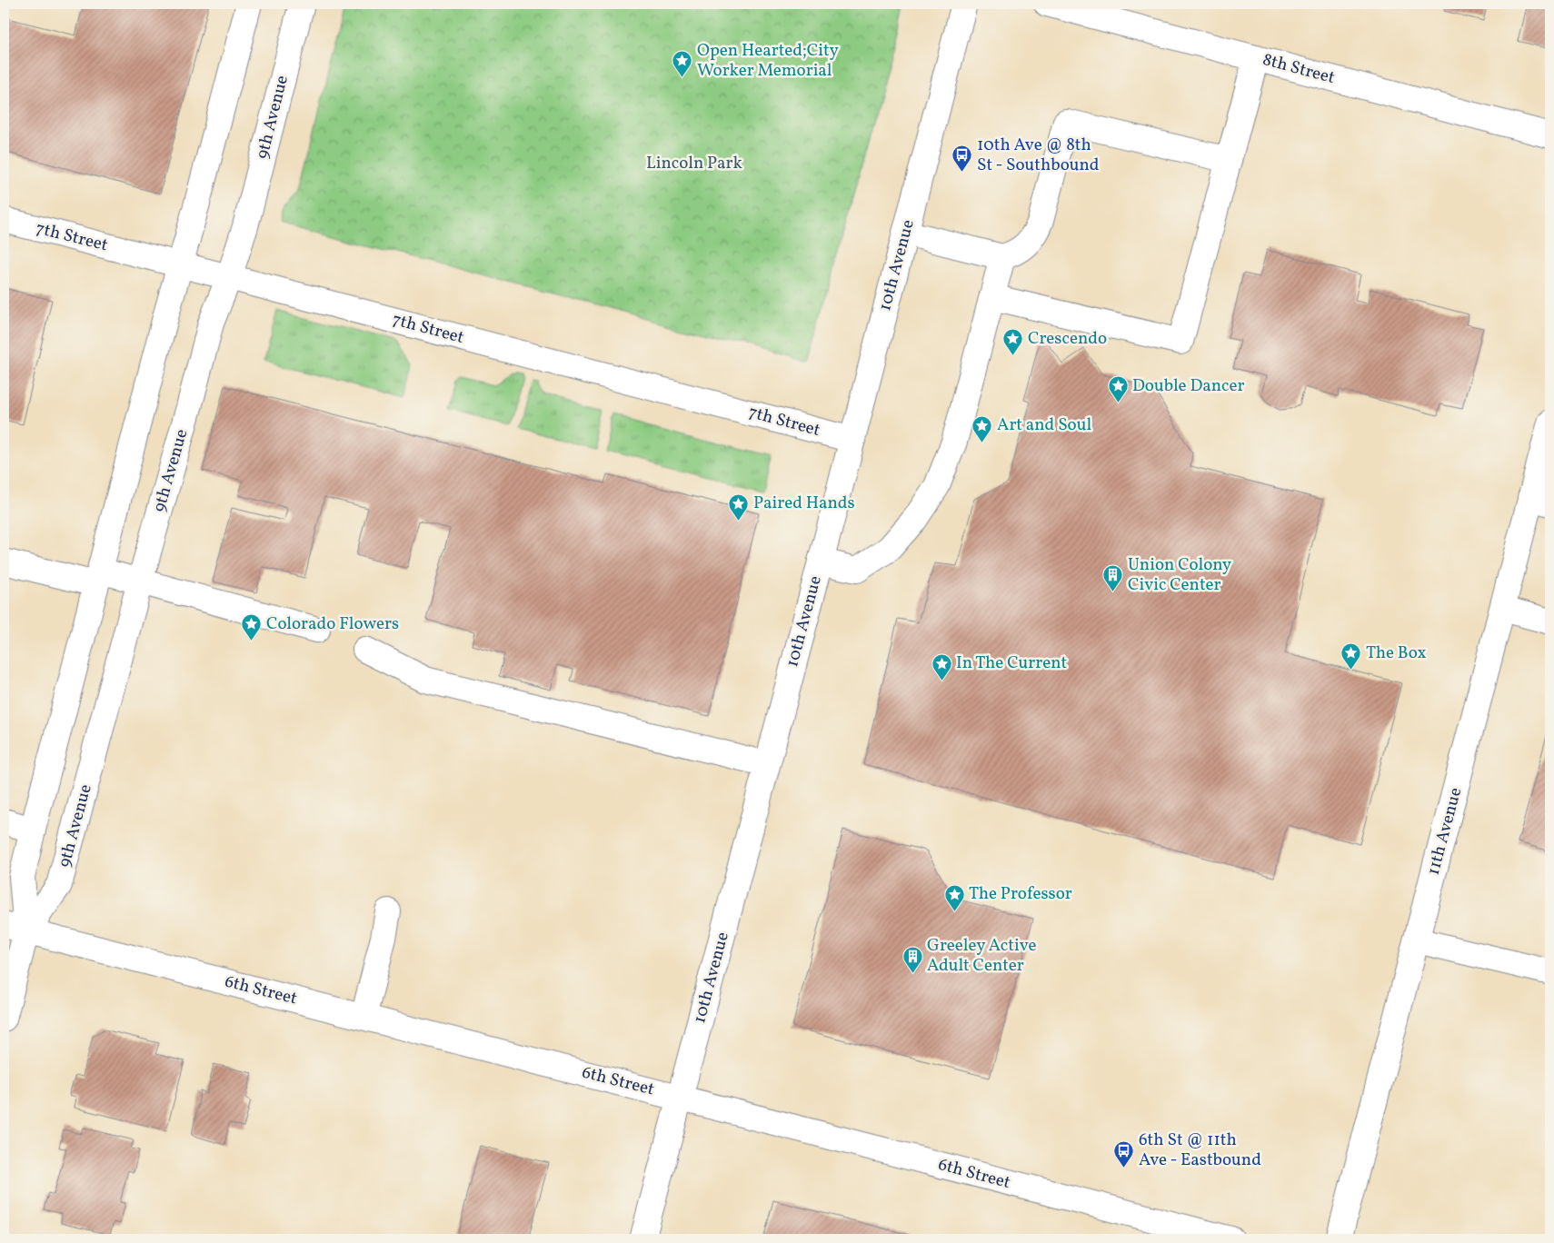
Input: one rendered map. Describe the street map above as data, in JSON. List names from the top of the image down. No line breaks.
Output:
{"streets":{"street":["8th Street","9th Avenue","7th Street","10th Avenue","11th Avenue","6th Street"]},"crossings":[["9th Avenue","7th Street"],["9th Avenue","6th Street"],["7th Street","10th Avenue"],["10th Avenue","6th Street"]],"parks":["Lincoln Park"],"places":{"place":["Open Hearted;City Worker Memorial","Crescendo","Double Dancer","Art and Soul","Paired Hands","Colorado Flowers","The Box","In The Current","The Professor"],"bus stop":["10th Ave @ 8th St - Southbound","6th St @ 11th Ave - Eastbound"],"building":["Union Colony Civic Center","Greeley Active Adult Center"]}}
